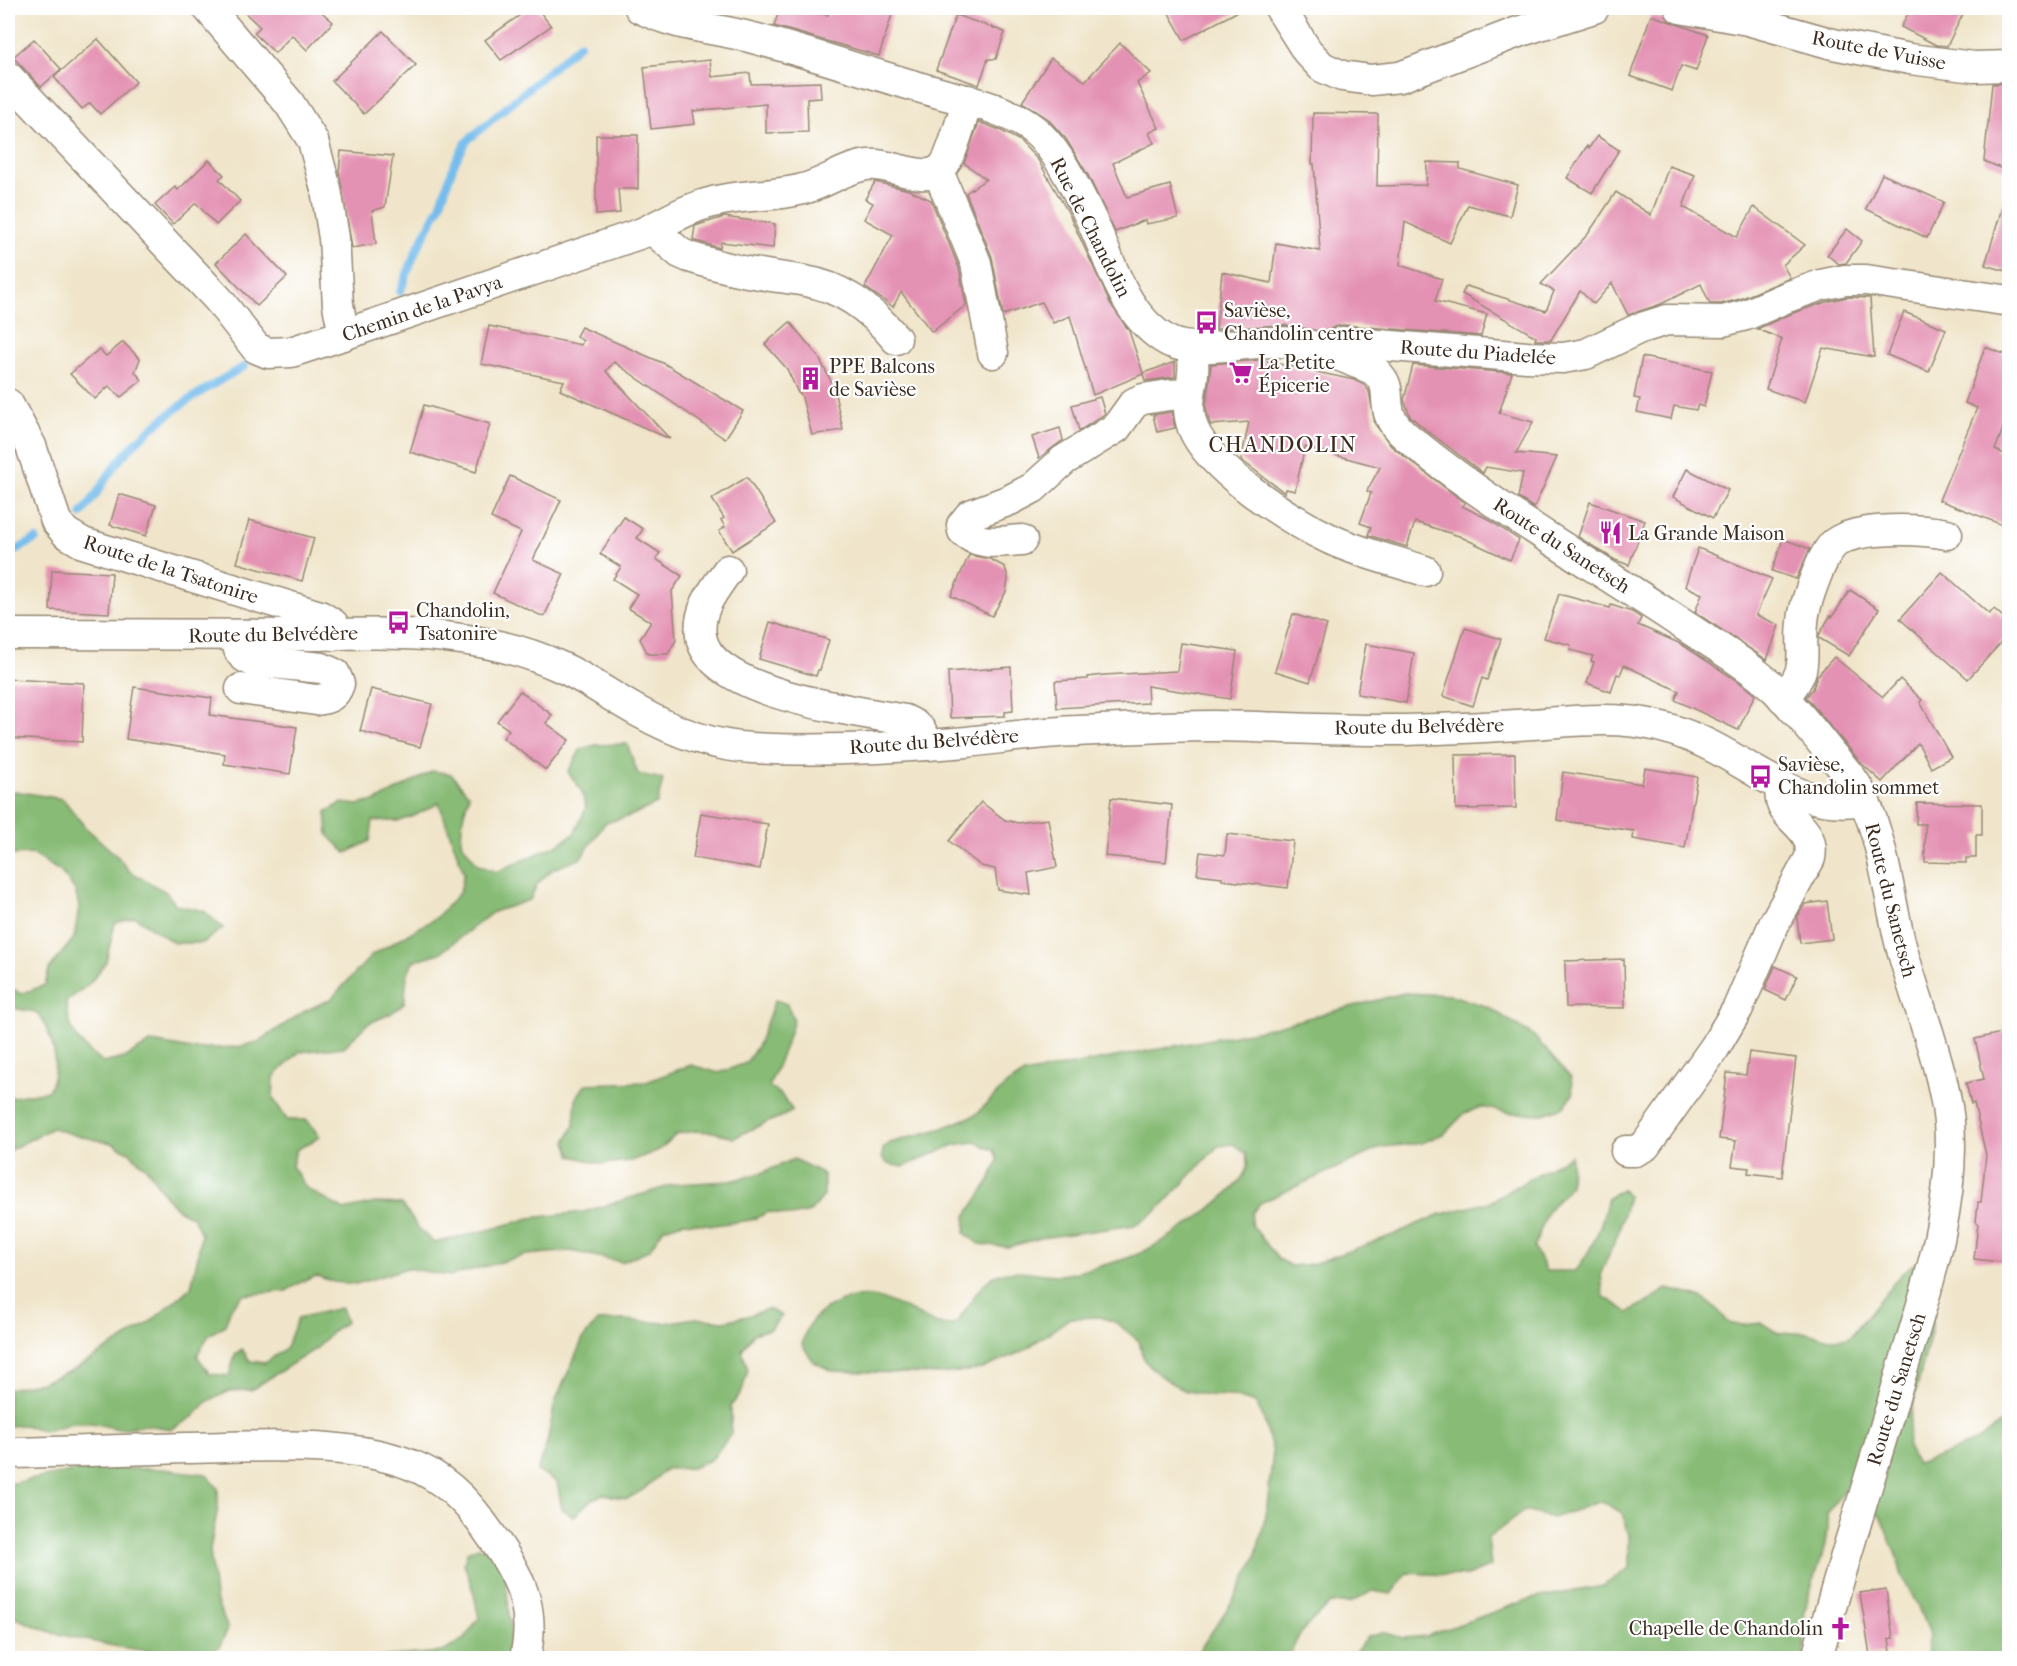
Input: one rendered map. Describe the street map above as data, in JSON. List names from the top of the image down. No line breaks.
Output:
{"streets":{"street":["Route de Vuisse","Rue de Chandolin","Chemin de la Pavya","Route du Piadelée","Route du Sanetsch","Route de la Tsatonire","Route du Belvédère"]},"crossings":[["Rue de Chandolin","Route du Piadelée"],["Rue de Chandolin","Route du Sanetsch"],["Route du Piadelée","Route du Sanetsch"],["Route du Sanetsch","Route du Belvédère"],["Route de la Tsatonire","Route du Belvédère"]],"districts":["CHANDOLIN"],"places":{"bus stop":["Savièse, Chandolin centre","Chandolin, Tsatonire","Savièse, Chandolin sommet"],"supermarket":["La Petite Épicerie"],"building":["PPE Balcons de Savièse"],"restaurant":["La Grande Maison"],"church":["Chapelle de Chandolin"]}}
